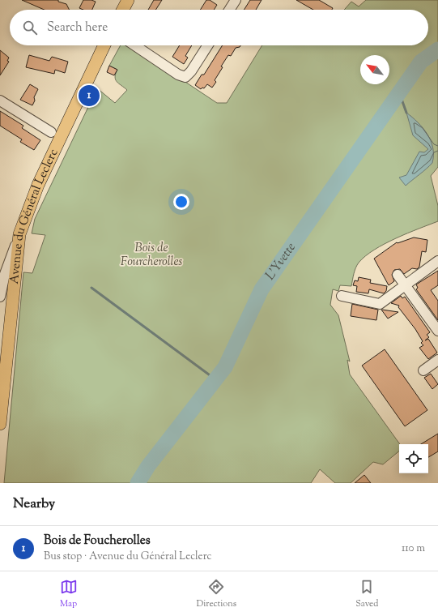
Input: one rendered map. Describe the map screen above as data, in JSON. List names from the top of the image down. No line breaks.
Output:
{"streets":{"main road":["Avenue du Général Leclerc"]},"water":["L'Yvette"],"parks":["Bois de Fourcherolles"],"north":"top left","page":{"search":"Search here","pins":"1","heading":"Nearby","list":[{"mark":"1","name":"Bois de Foucherolles","note":"Bus stop · Avenue du Général Leclerc","value":"110 m"}],"nav":["Map","Directions","Saved"]}}
